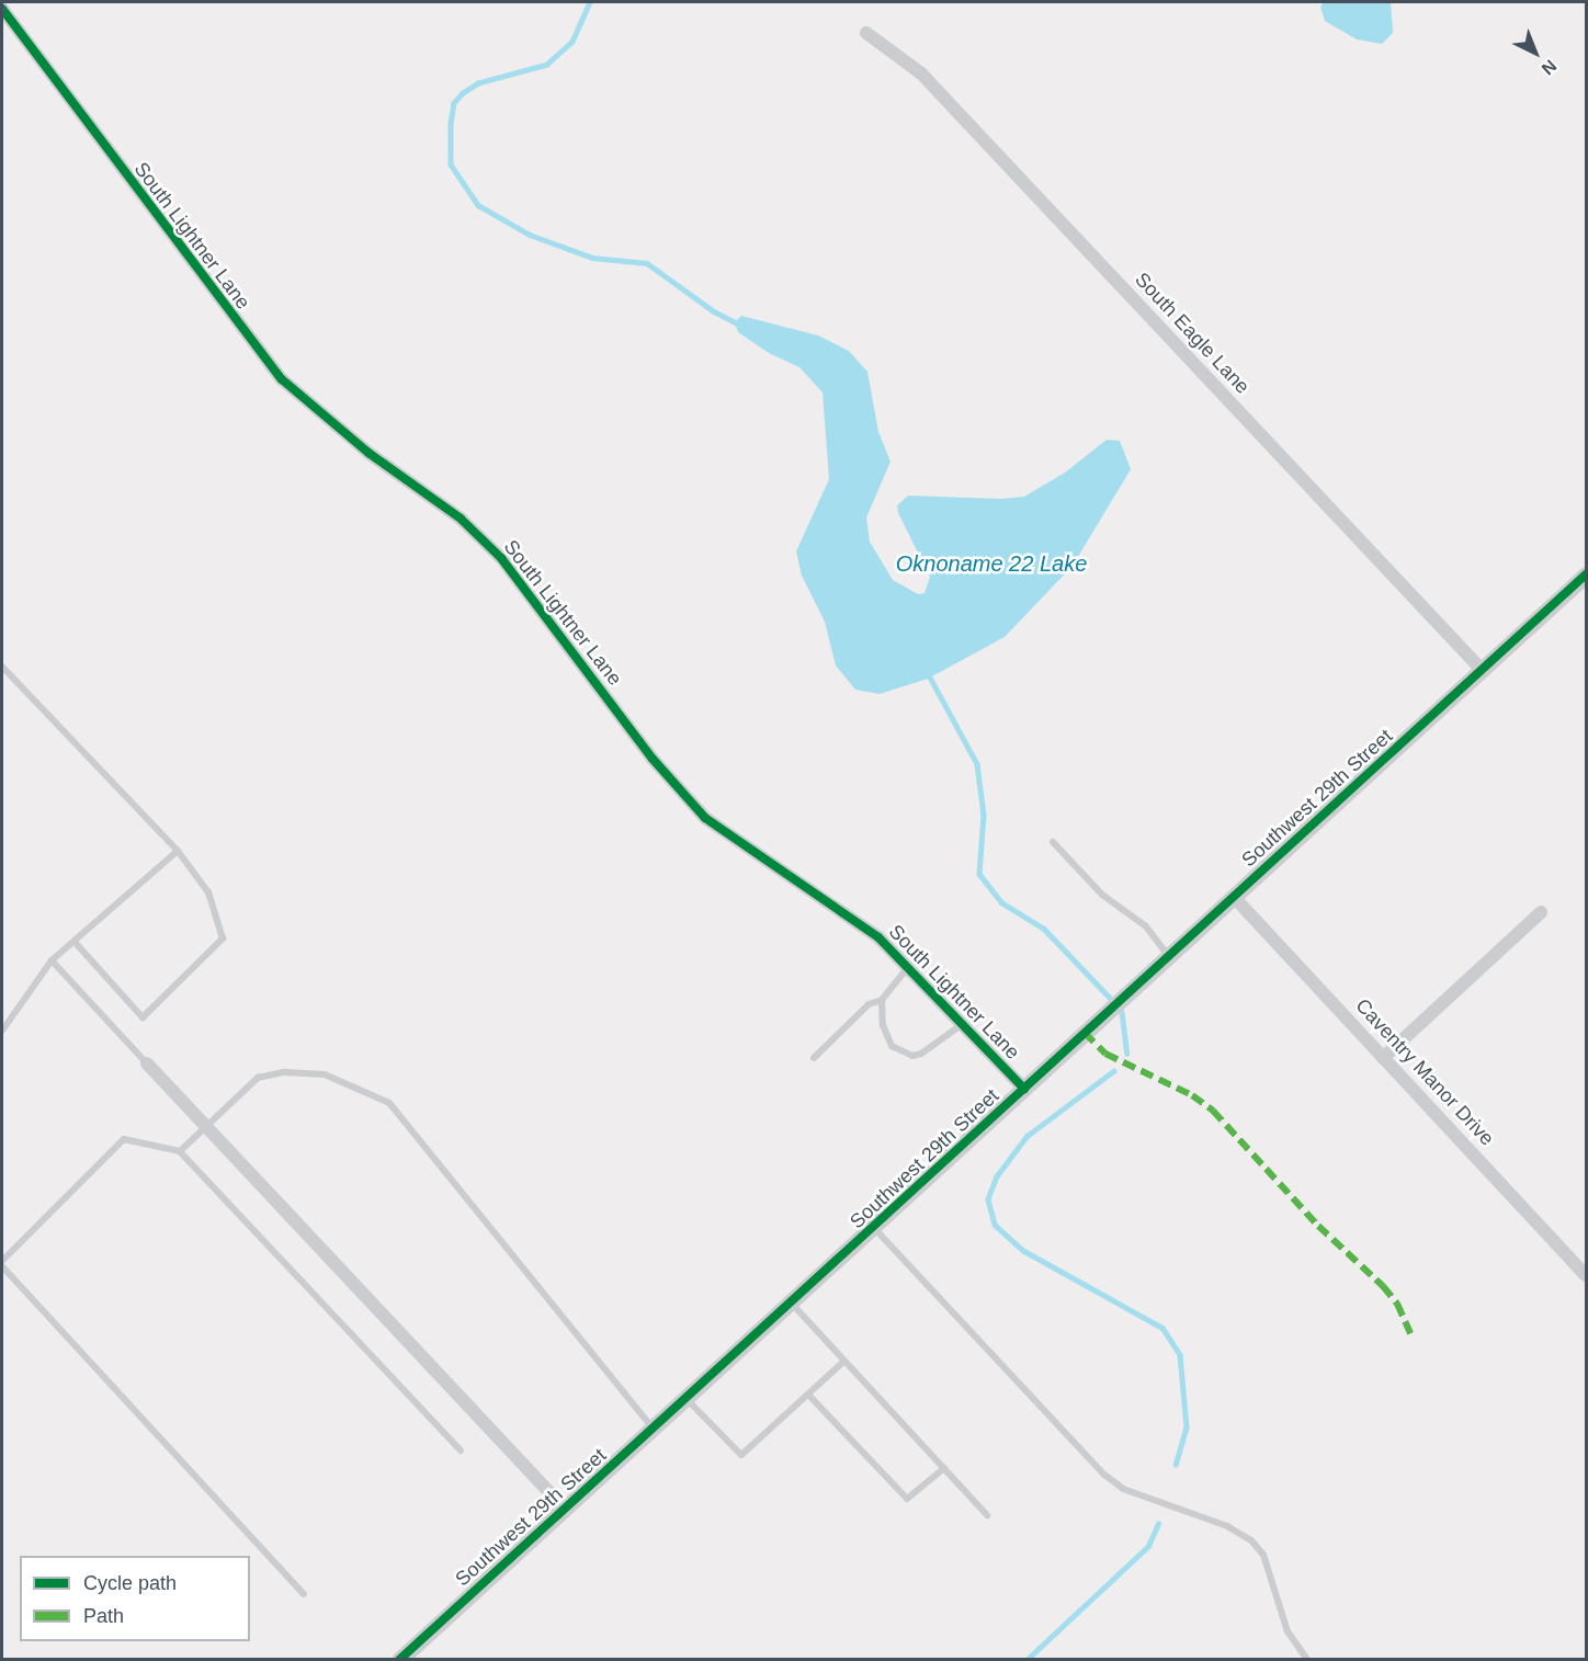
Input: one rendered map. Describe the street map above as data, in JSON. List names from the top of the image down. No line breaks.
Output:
{"streets":{"street":["South Lightner Lane","South Eagle Lane","Southwest 29th Street","Caventry Manor Drive"]},"crossings":[["South Lightner Lane","Southwest 29th Street"],["South Eagle Lane","Southwest 29th Street"],["Southwest 29th Street","Caventry Manor Drive"]],"water":["Oknoname 22 Lake"],"legend":["Cycle path","Path"],"north":"bottom right"}
